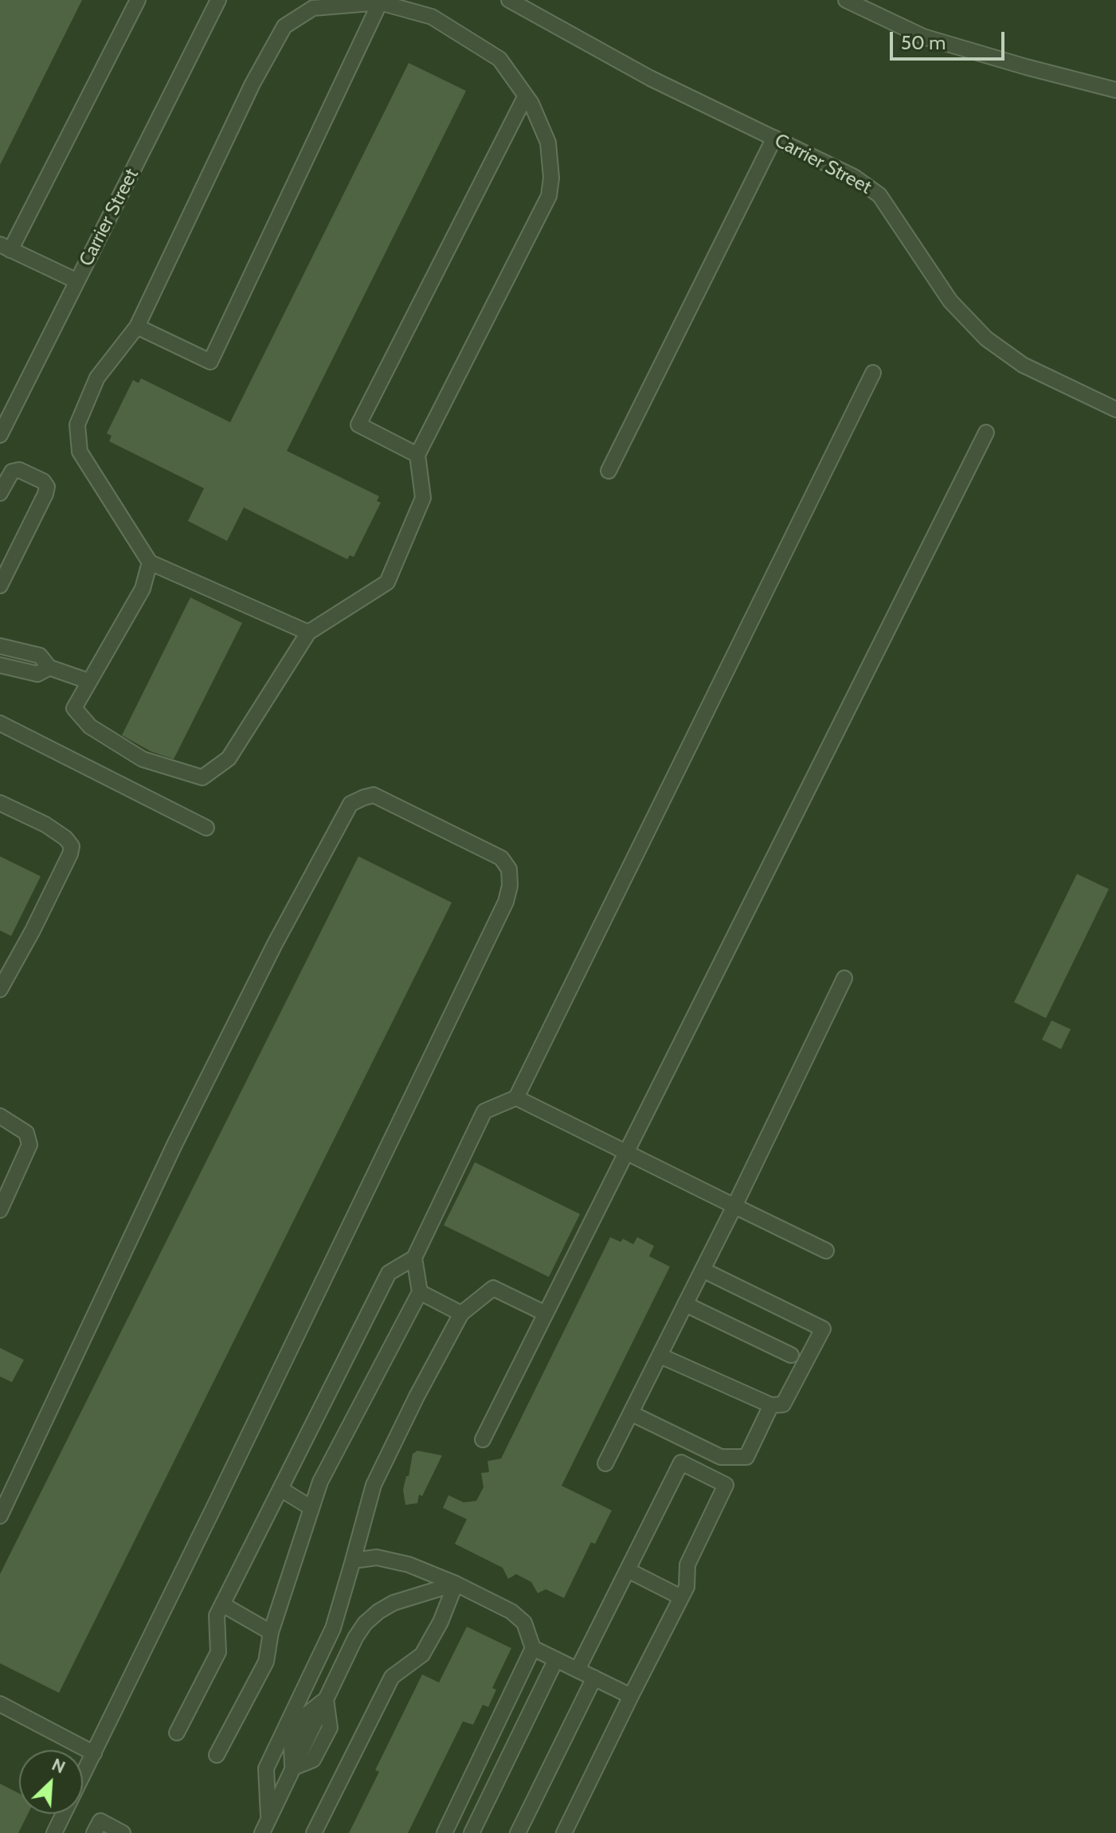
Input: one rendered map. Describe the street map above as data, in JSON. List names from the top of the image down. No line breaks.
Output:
{"streets":{"street":["Carrier Street"]},"scale_bar":"50 m","north":"top right"}
